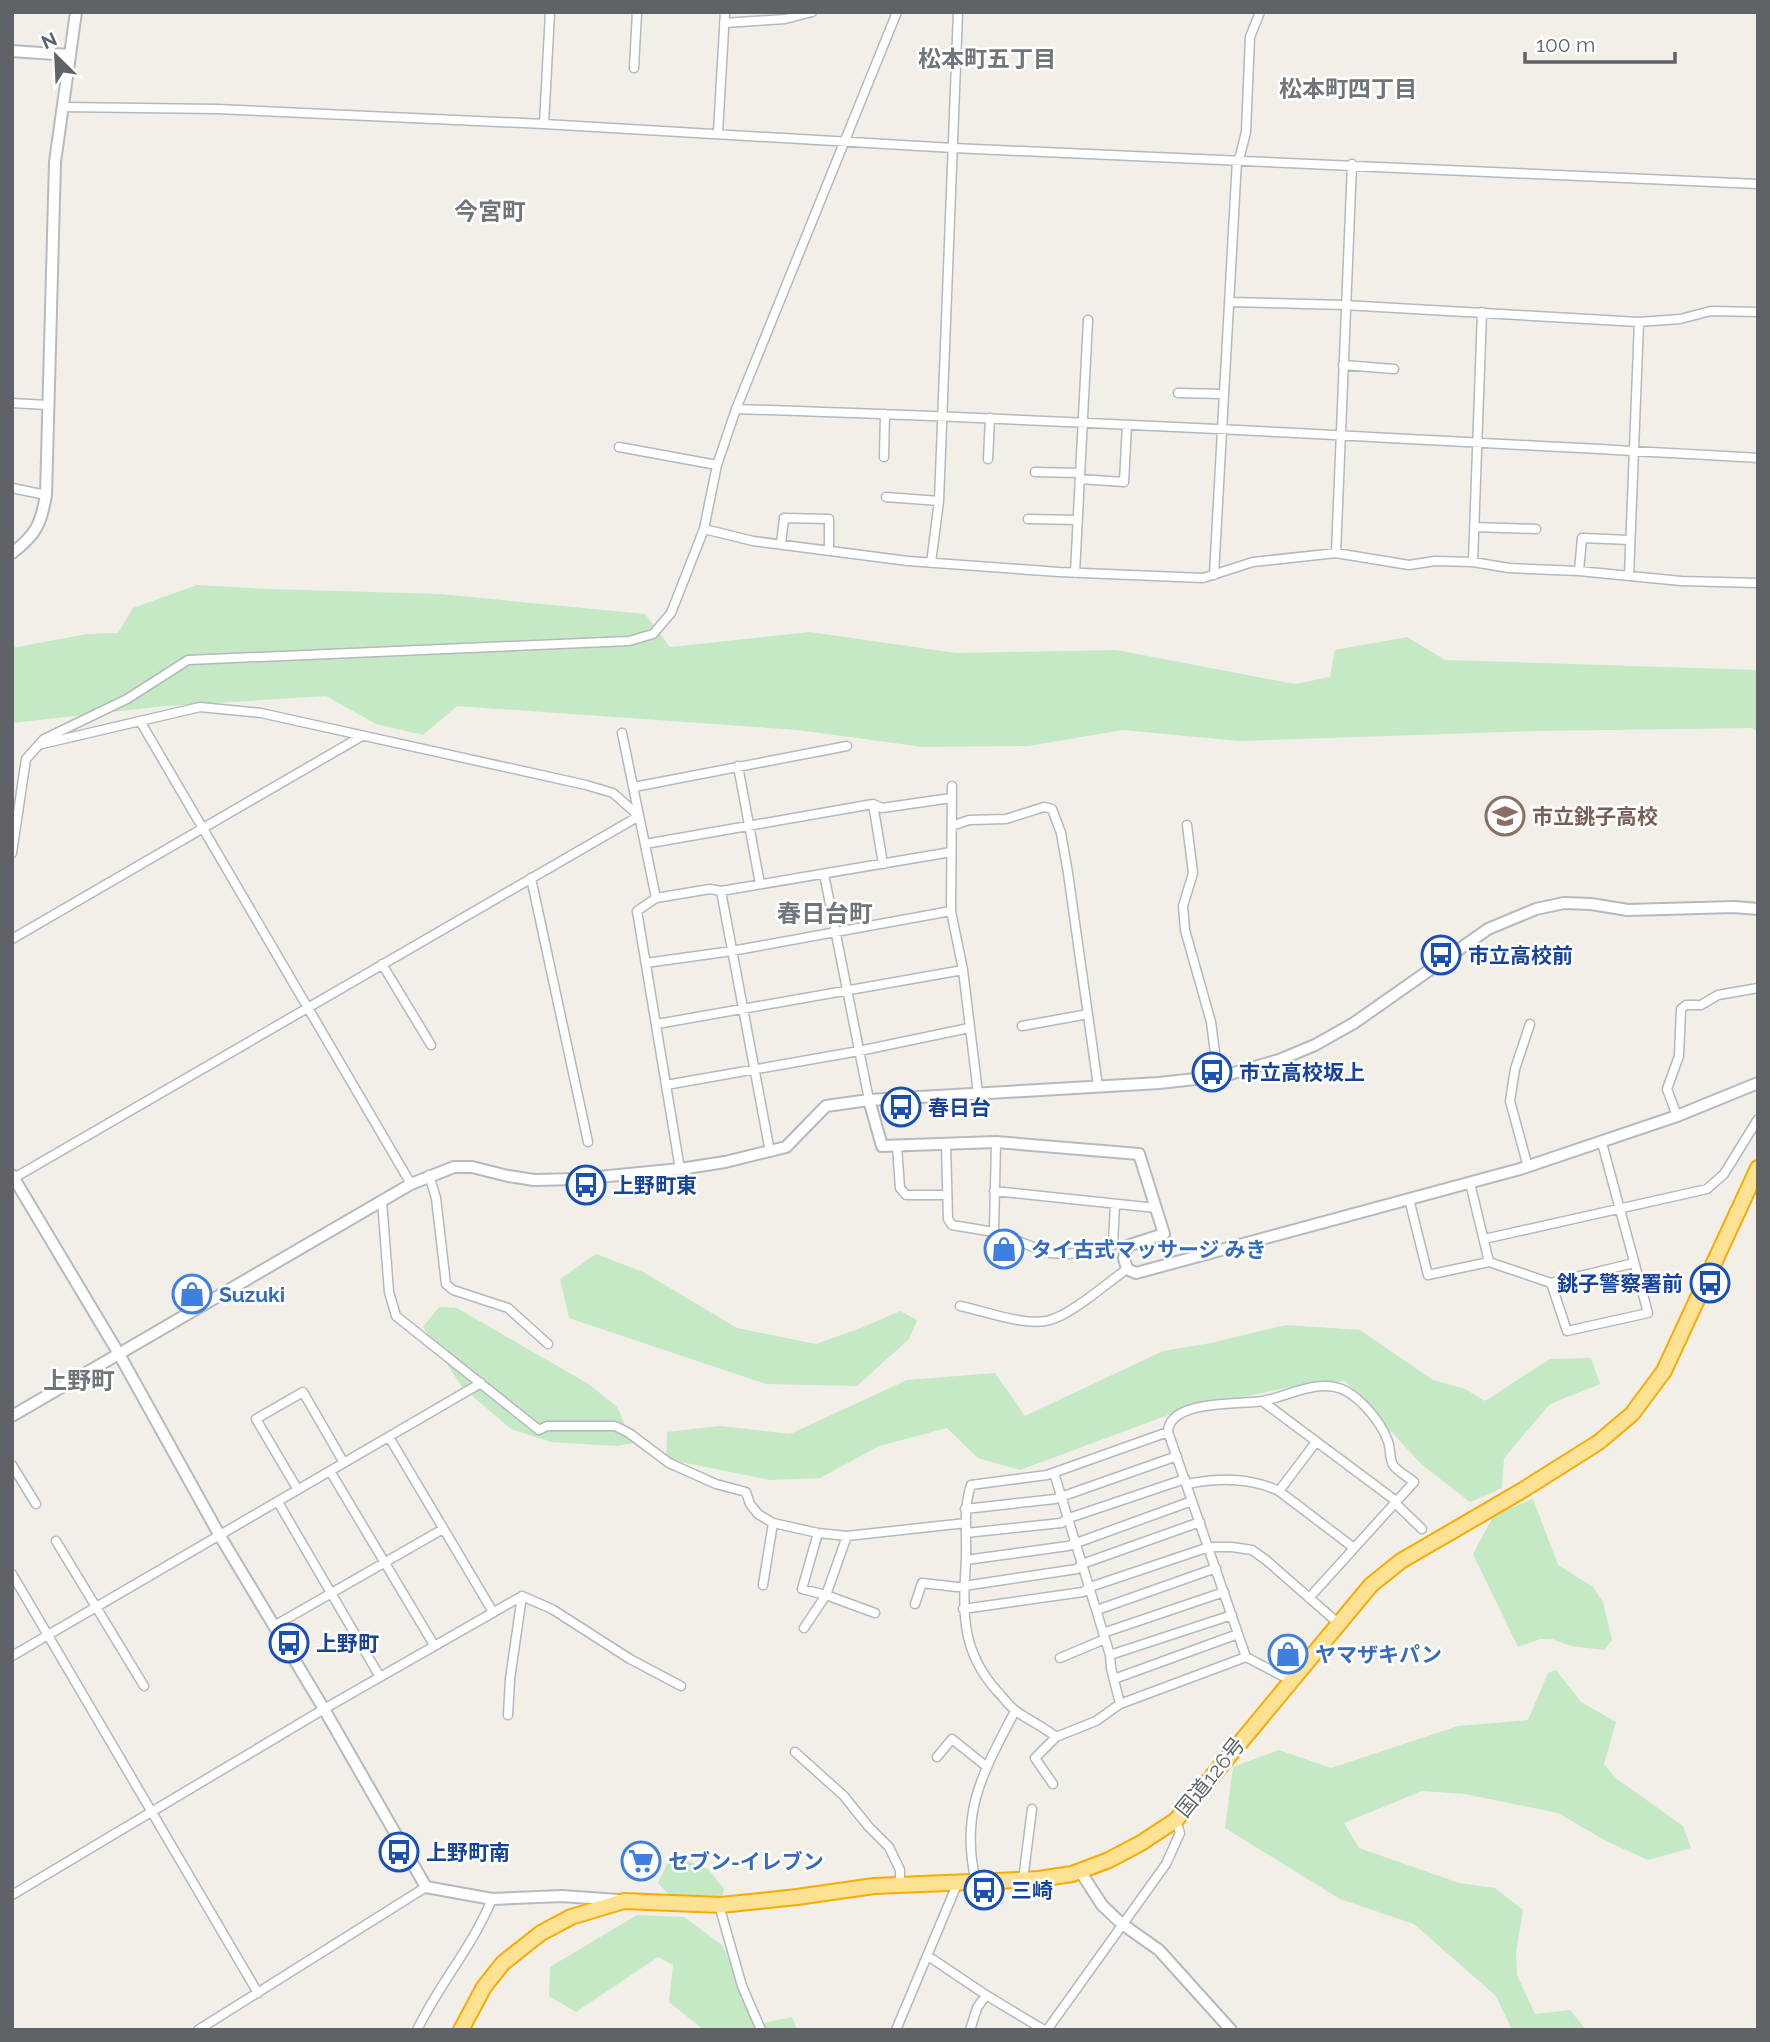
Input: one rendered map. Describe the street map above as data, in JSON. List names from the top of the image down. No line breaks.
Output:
{"streets":{"highway":["国道126号"]},"districts":["松本町五丁目","松本町四丁目","今宮町","春日台町","上野町"],"places":{"school or university":["市立銚子高校"],"bus stop":["市立高校前","市立高校坂上","春日台","上野町東","銚子警察署前","上野町","上野町南","三崎"],"shop":["タイ古式マッサージ みき","Suzuki","ヤマザキパン"],"supermarket":["セブン-イレブン"]},"scale_bar":"100 m","north":"top left"}
